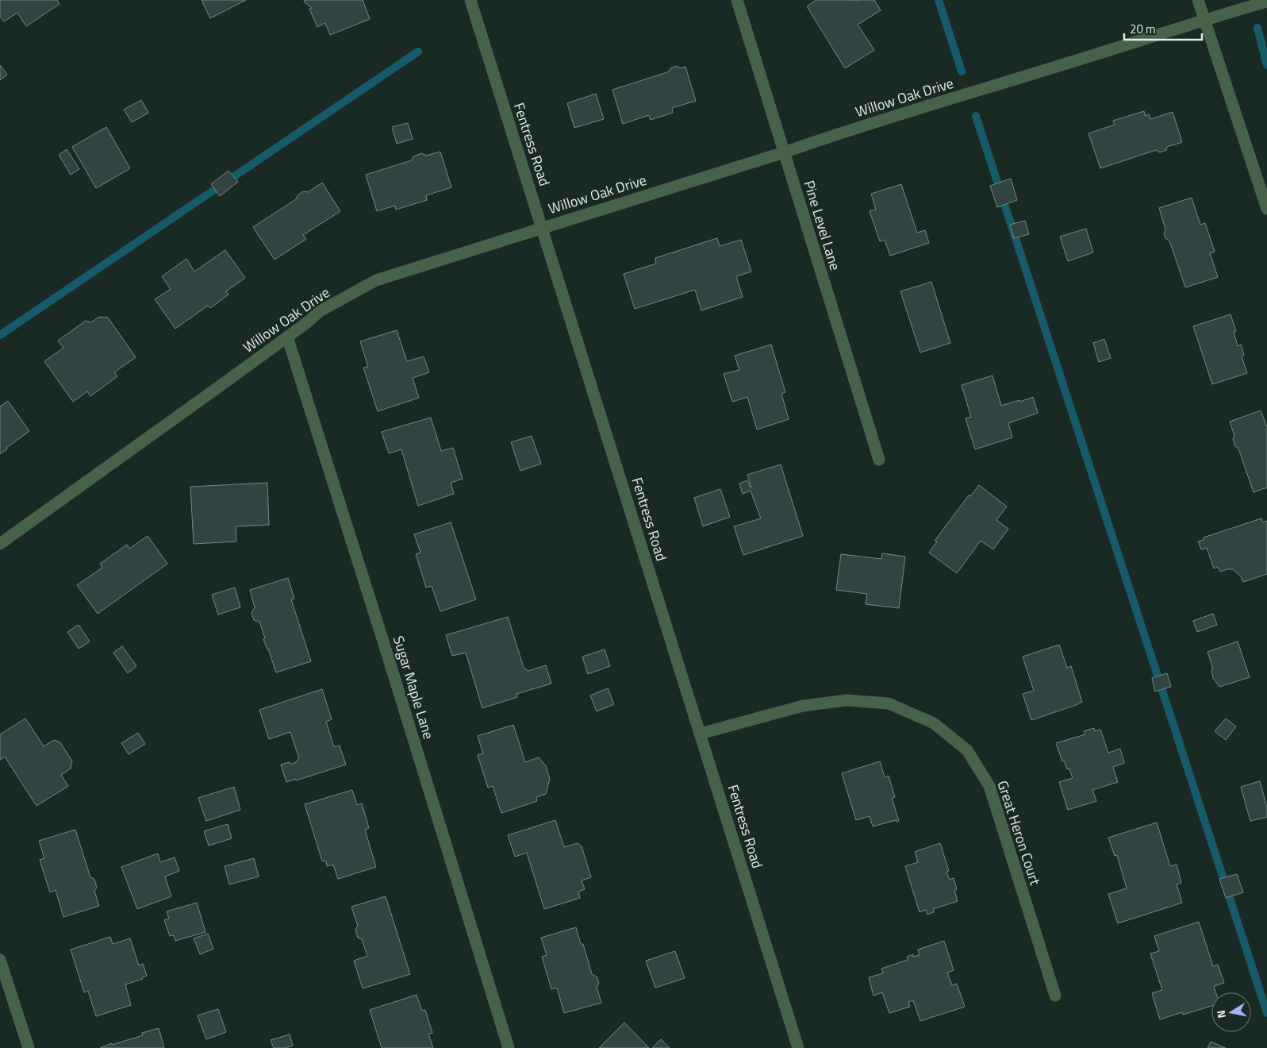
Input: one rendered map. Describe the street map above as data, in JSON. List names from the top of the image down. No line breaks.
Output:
{"streets":{"street":["Willow Oak Drive","Fentress Road","Pine Level Lane","Sugar Maple Lane","Great Heron Court"]},"crossings":[["Willow Oak Drive","Fentress Road"],["Willow Oak Drive","Pine Level Lane"],["Willow Oak Drive","Sugar Maple Lane"],["Fentress Road","Great Heron Court"]],"scale_bar":"20 m","north":"left"}
